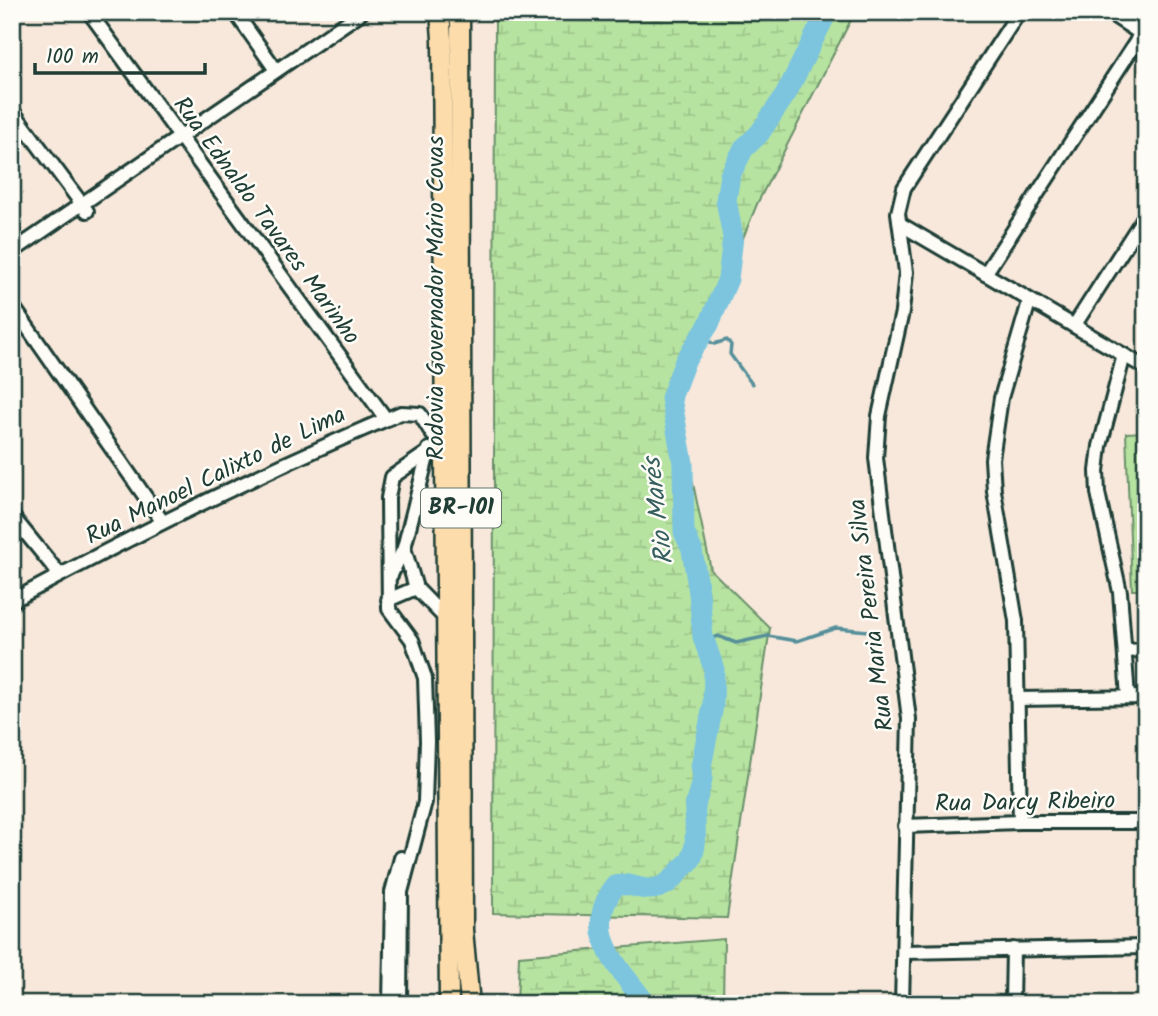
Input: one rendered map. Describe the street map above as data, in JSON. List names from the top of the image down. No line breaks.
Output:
{"streets":{"highway":["Rodovia Governador Mário Covas","BR-101"],"street":["Rua Ednaldo Tavares Marinho","Rua Manoel Calixto de Lima","Rua Maria Pereira Silva","Rua Darcy Ribeiro"]},"crossings":[["Rua Ednaldo Tavares Marinho","Rua Manoel Calixto de Lima"],["Rua Maria Pereira Silva","Rua Darcy Ribeiro"]],"water":["Rio Marés"],"scale_bar":"100 m"}
